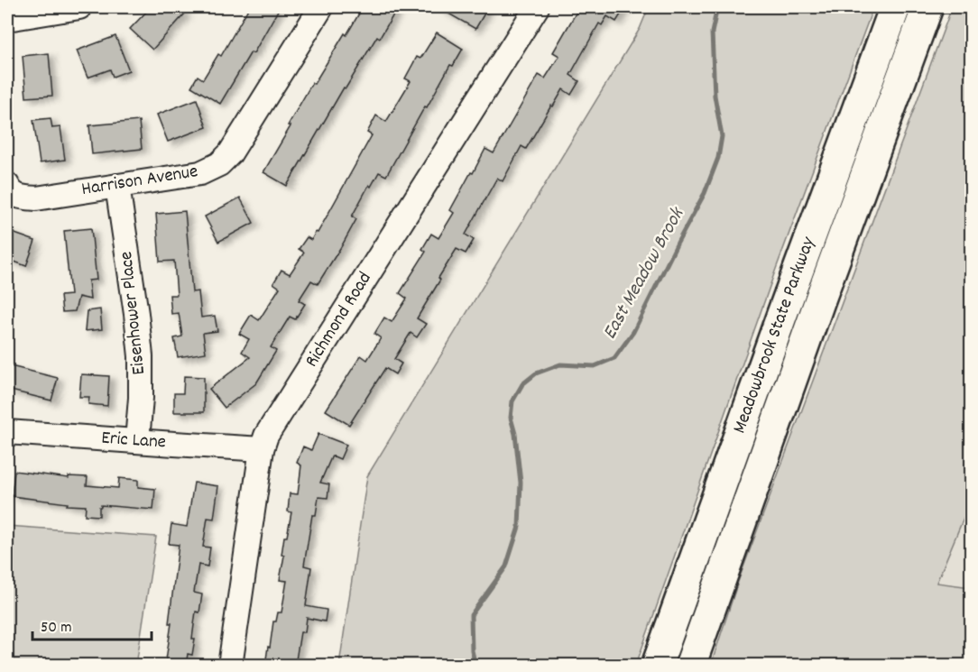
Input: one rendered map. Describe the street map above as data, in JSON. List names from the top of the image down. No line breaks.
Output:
{"streets":{"highway":["Meadowbrook State Parkway"],"street":["Harrison Avenue","Eisenhower Place","Richmond Road","Eric Lane"]},"crossings":[["Harrison Avenue","Eisenhower Place"],["Eisenhower Place","Eric Lane"],["Richmond Road","Eric Lane"]],"water":["East Meadow Brook"],"scale_bar":"50 m"}
